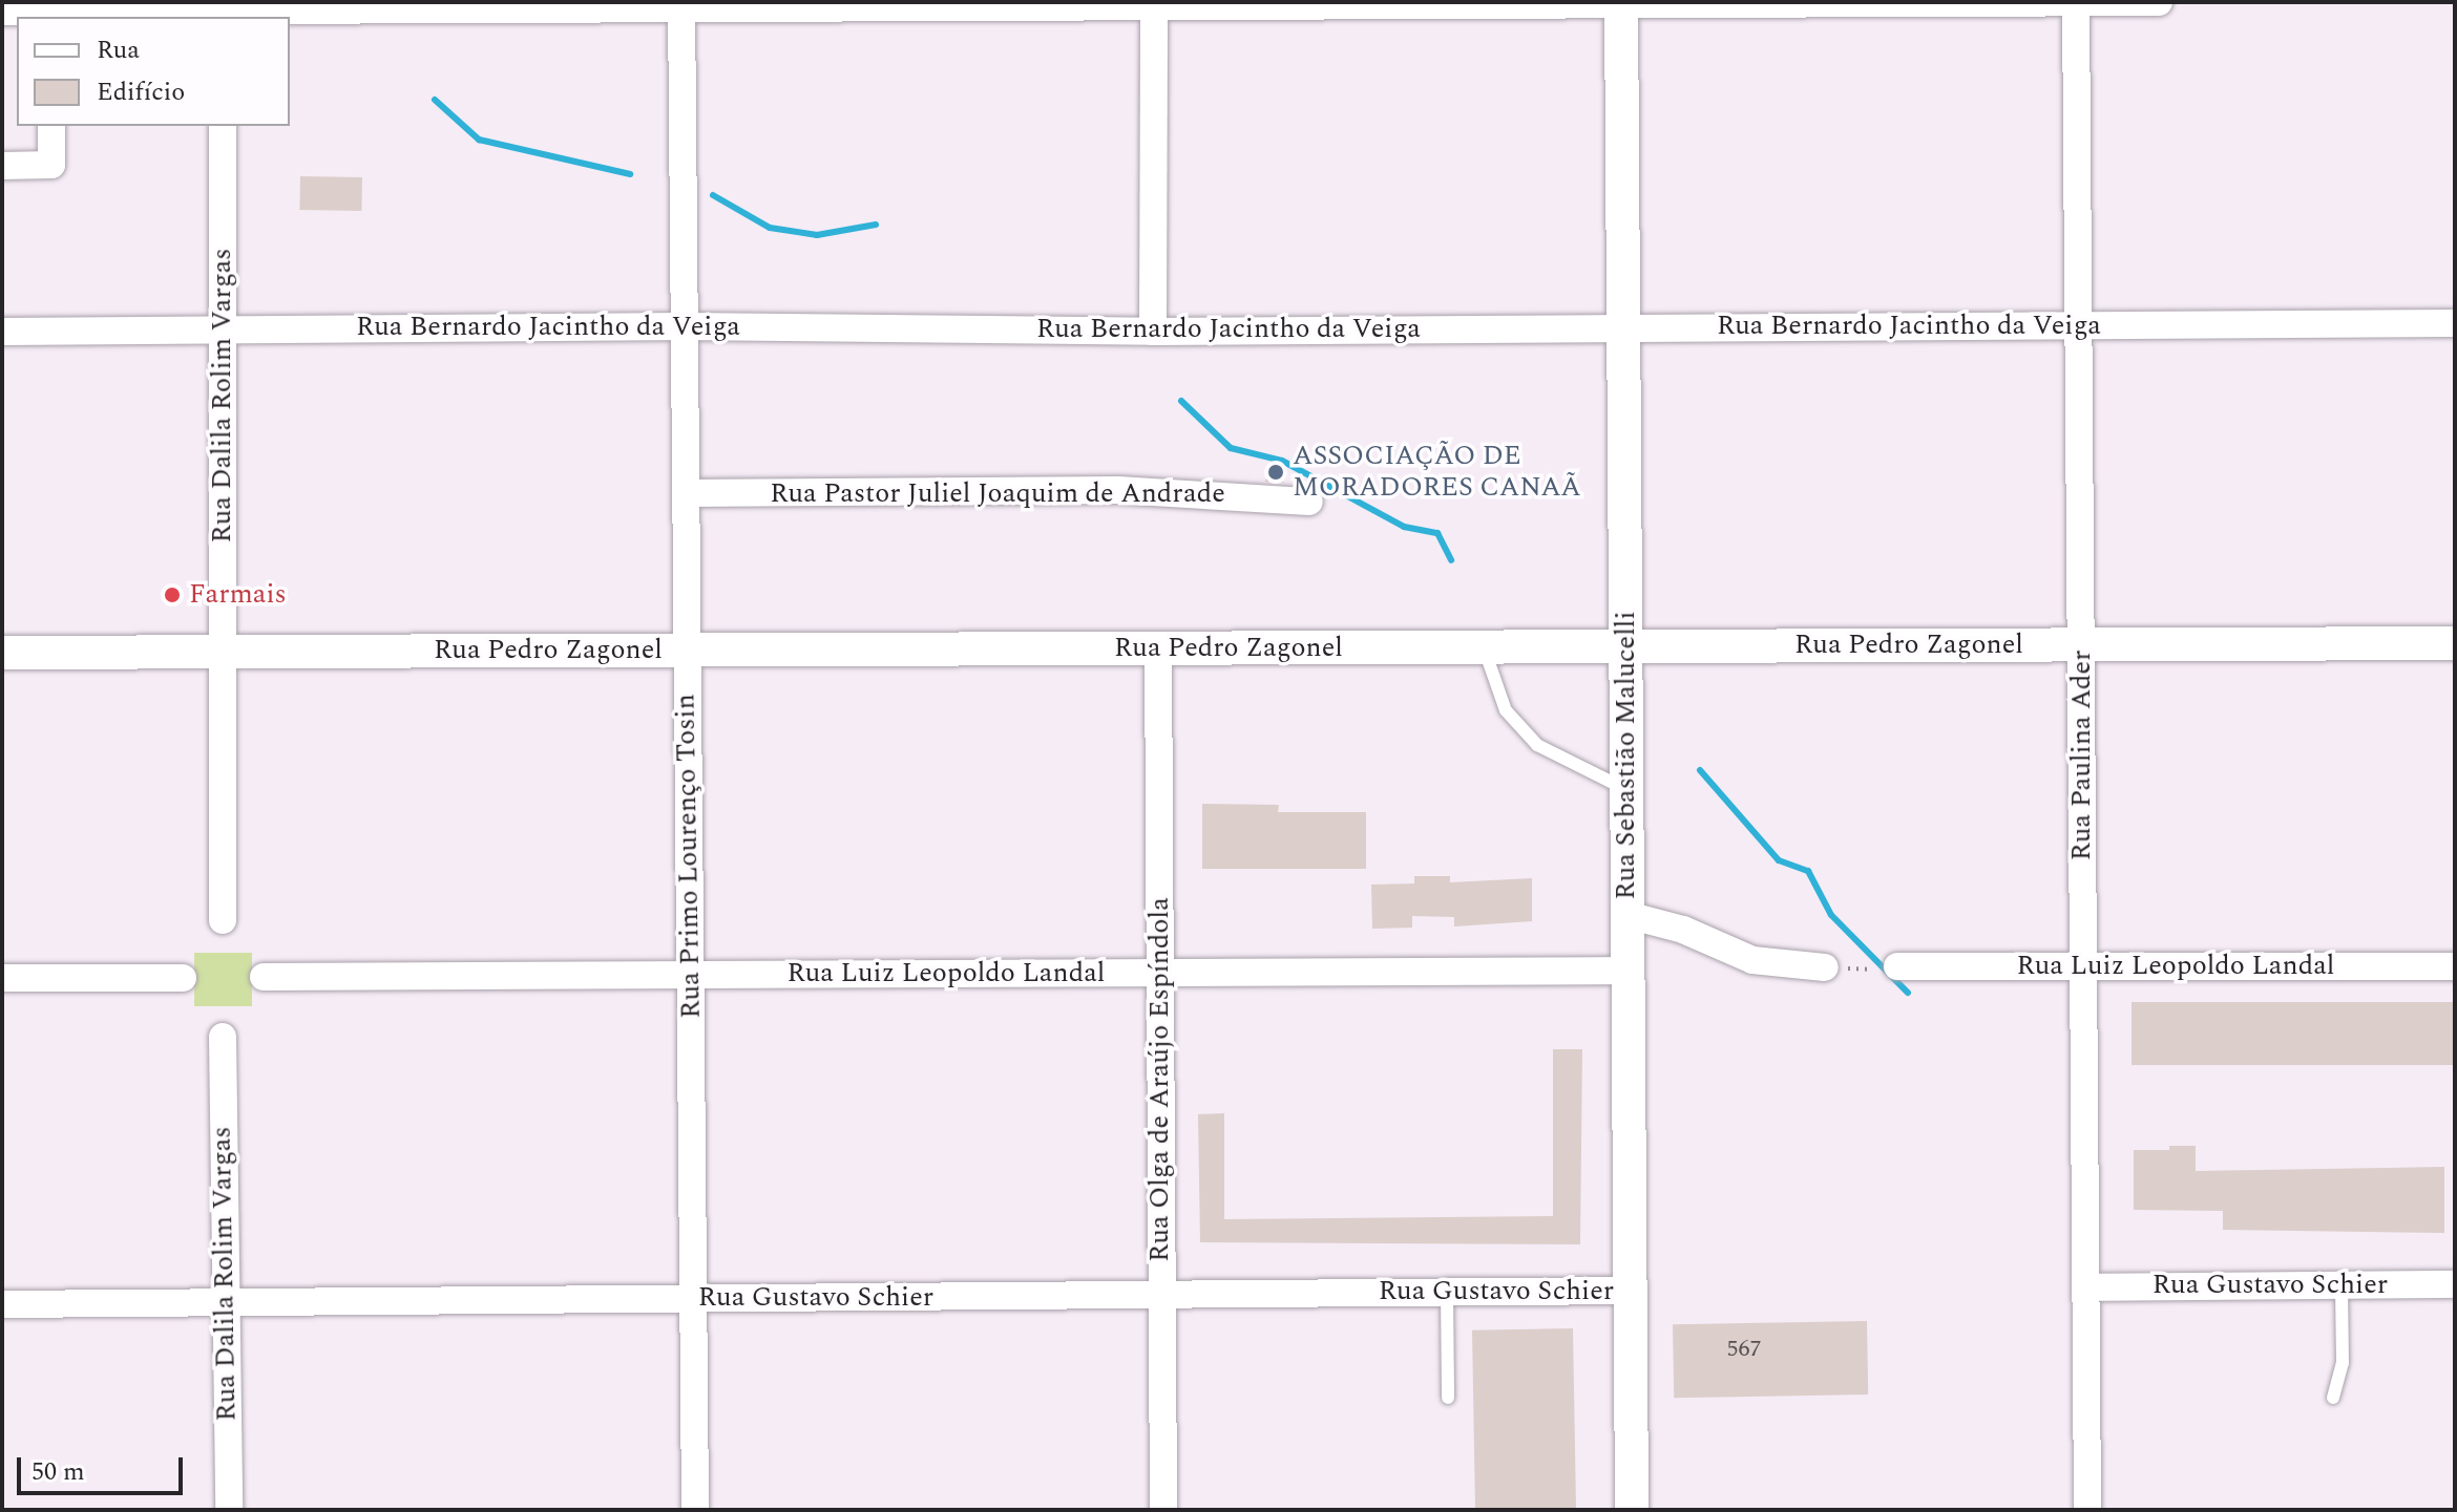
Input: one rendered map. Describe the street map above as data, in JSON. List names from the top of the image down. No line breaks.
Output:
{"streets":{"street":["Rua Bernardo Jacintho da Veiga","Rua Dalila Rolim Vargas","Rua Pastor Juliel Joaquim de Andrade","Rua Pedro Zagonel","Rua Sebastião Malucelli","Rua Paulina Ader","Rua Primo Lourenço Tosin","Rua Luiz Leopoldo Landal","Rua Olga de Araújo Espíndola","Rua Gustavo Schier"]},"crossings":[["Rua Bernardo Jacintho da Veiga","Rua Dalila Rolim Vargas"],["Rua Bernardo Jacintho da Veiga","Rua Sebastião Malucelli"],["Rua Bernardo Jacintho da Veiga","Rua Paulina Ader"],["Rua Bernardo Jacintho da Veiga","Rua Primo Lourenço Tosin"],["Rua Dalila Rolim Vargas","Rua Pedro Zagonel"],["Rua Dalila Rolim Vargas","Rua Gustavo Schier"],["Rua Pastor Juliel Joaquim de Andrade","Rua Primo Lourenço Tosin"],["Rua Pedro Zagonel","Rua Sebastião Malucelli"],["Rua Pedro Zagonel","Rua Paulina Ader"],["Rua Pedro Zagonel","Rua Primo Lourenço Tosin"],["Rua Pedro Zagonel","Rua Olga de Araújo Espíndola"],["Rua Sebastião Malucelli","Rua Luiz Leopoldo Landal"],["Rua Sebastião Malucelli","Rua Gustavo Schier"],["Rua Paulina Ader","Rua Luiz Leopoldo Landal"],["Rua Paulina Ader","Rua Gustavo Schier"],["Rua Primo Lourenço Tosin","Rua Luiz Leopoldo Landal"],["Rua Primo Lourenço Tosin","Rua Gustavo Schier"],["Rua Luiz Leopoldo Landal","Rua Olga de Araújo Espíndola"],["Rua Olga de Araújo Espíndola","Rua Gustavo Schier"]],"places":["ASSOCIAÇÃO DE MORADORES CANAÃ","Farmais"],"house_numbers":["567"],"legend":["Rua","Edifício"],"scale_bar":"50 m"}
